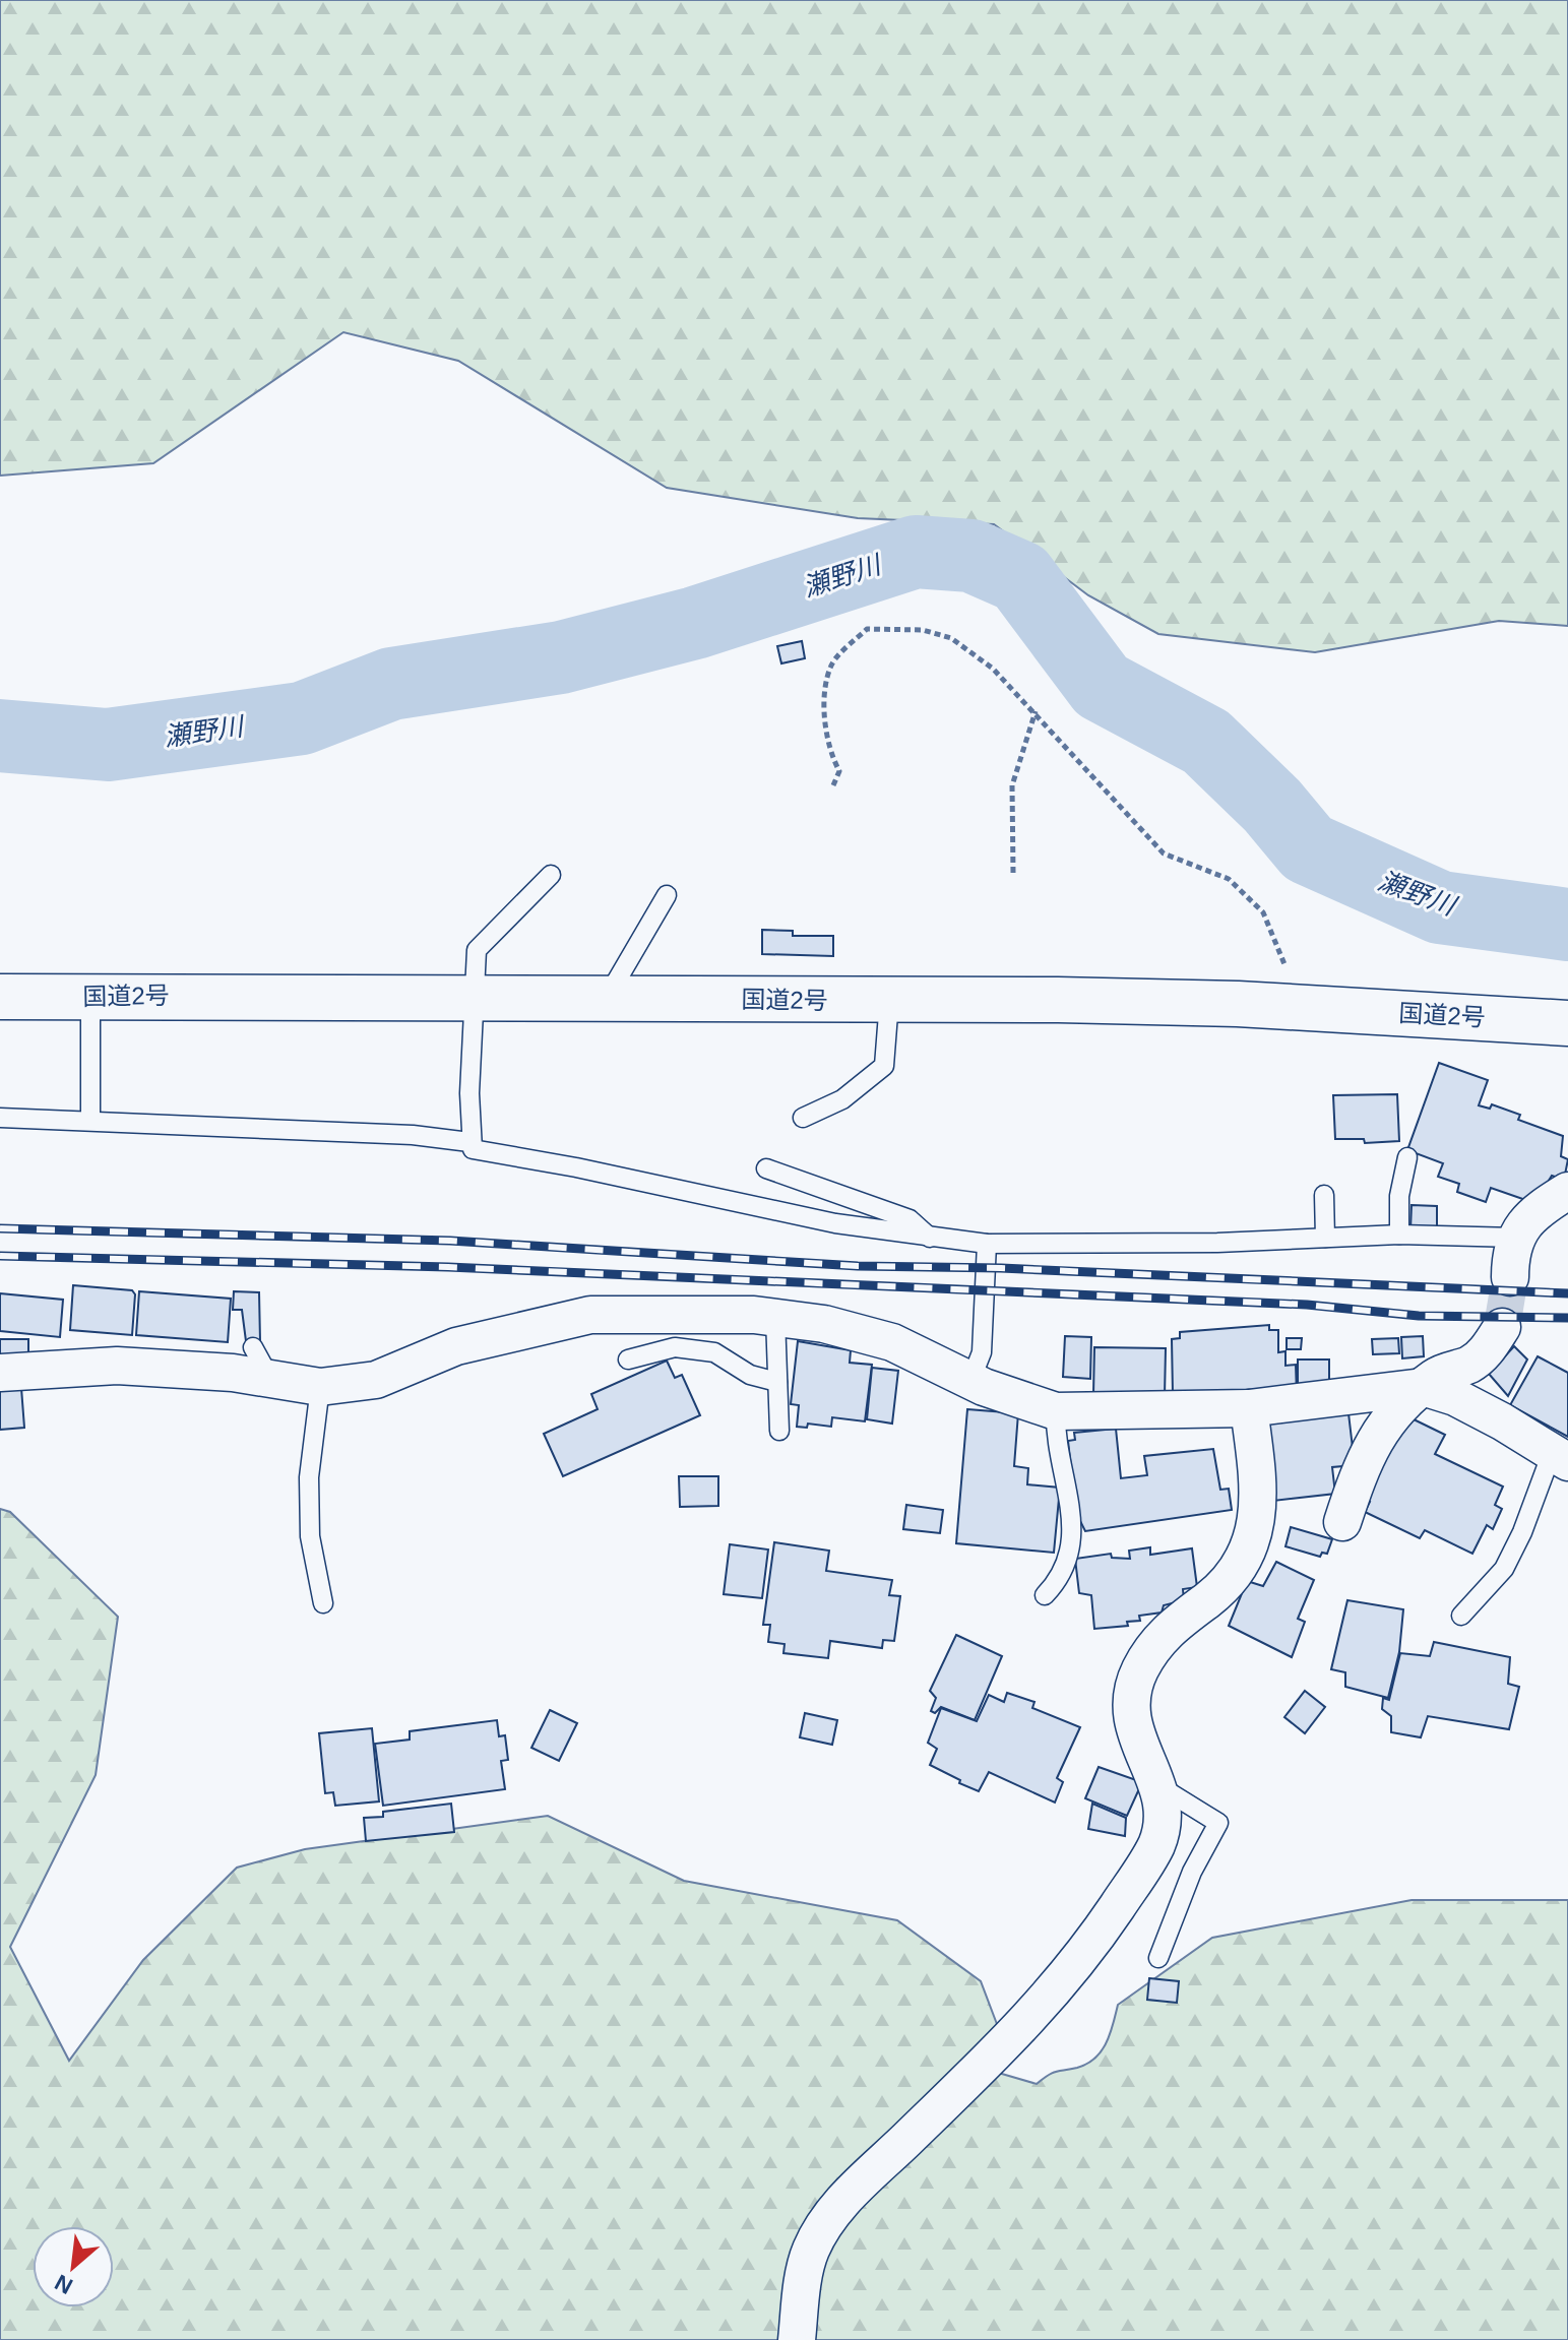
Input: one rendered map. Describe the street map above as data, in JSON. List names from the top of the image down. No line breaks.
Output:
{"streets":{"highway":["国道2号"]},"water":["瀬野川"],"north":"bottom left"}
